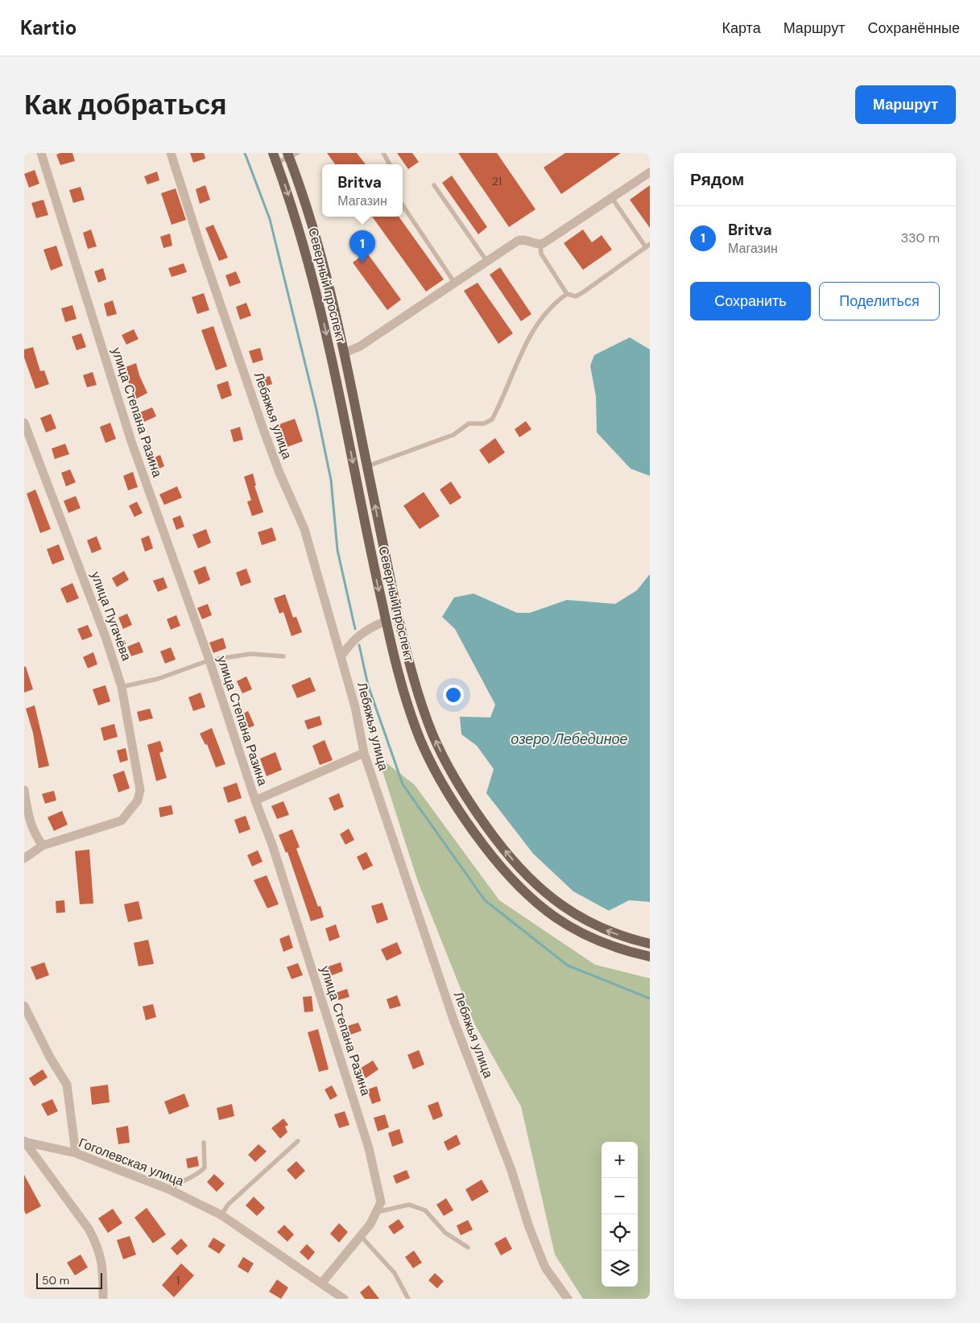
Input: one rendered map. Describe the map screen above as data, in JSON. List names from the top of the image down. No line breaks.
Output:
{"streets":{"main road":["Северный проспект"],"street":["улица Степана Разина","Лебяжья улица","улица Пугачёва","Гоголевская улица"]},"water":["озеро Лебединое"],"house_numbers":["21","1"],"scale_bar":"50 m","page":{"header":"Kartio","nav":["Карта","Маршрут","Сохранённые"],"buttons":["Маршрут",["Сохранить","Поделиться"]],"title":"Как добраться","heading":"Рядом","popup":["Britva","Магазин"],"list":[{"mark":"1","name":"Britva","note":"Магазин","value":"330 m"}],"pins":"1","map_buttons":["+","−"],"scale":"50 m"}}
